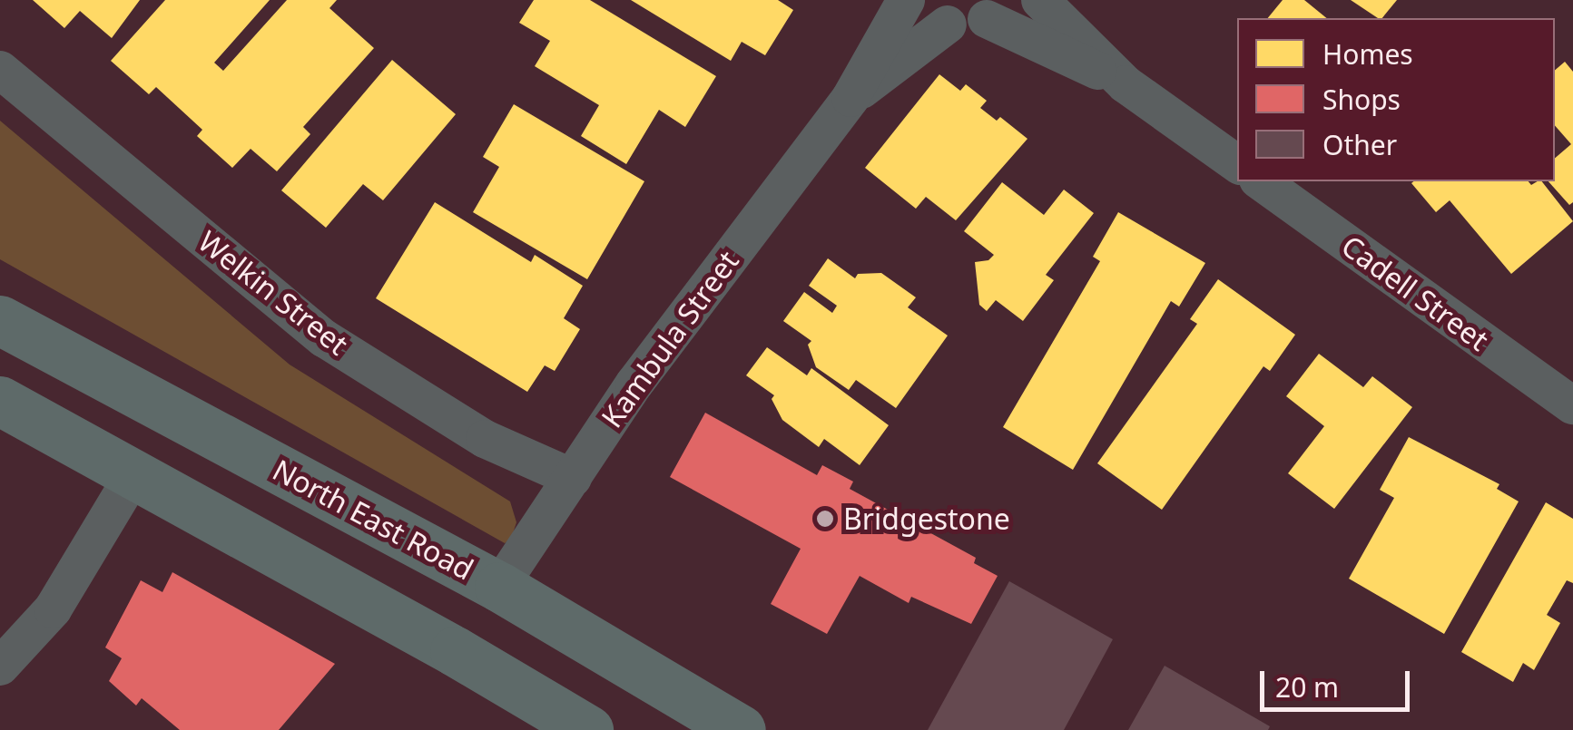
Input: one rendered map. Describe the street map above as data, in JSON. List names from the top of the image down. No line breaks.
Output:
{"streets":{"highway":["North East Road"],"street":["Welkin Street","Cadell Street","Kambula Street"]},"crossings":[["Welkin Street","Kambula Street"],["Kambula Street","North East Road"]],"places":["Bridgestone"],"legend":["Homes","Shops","Other"],"scale_bar":"20 m"}
